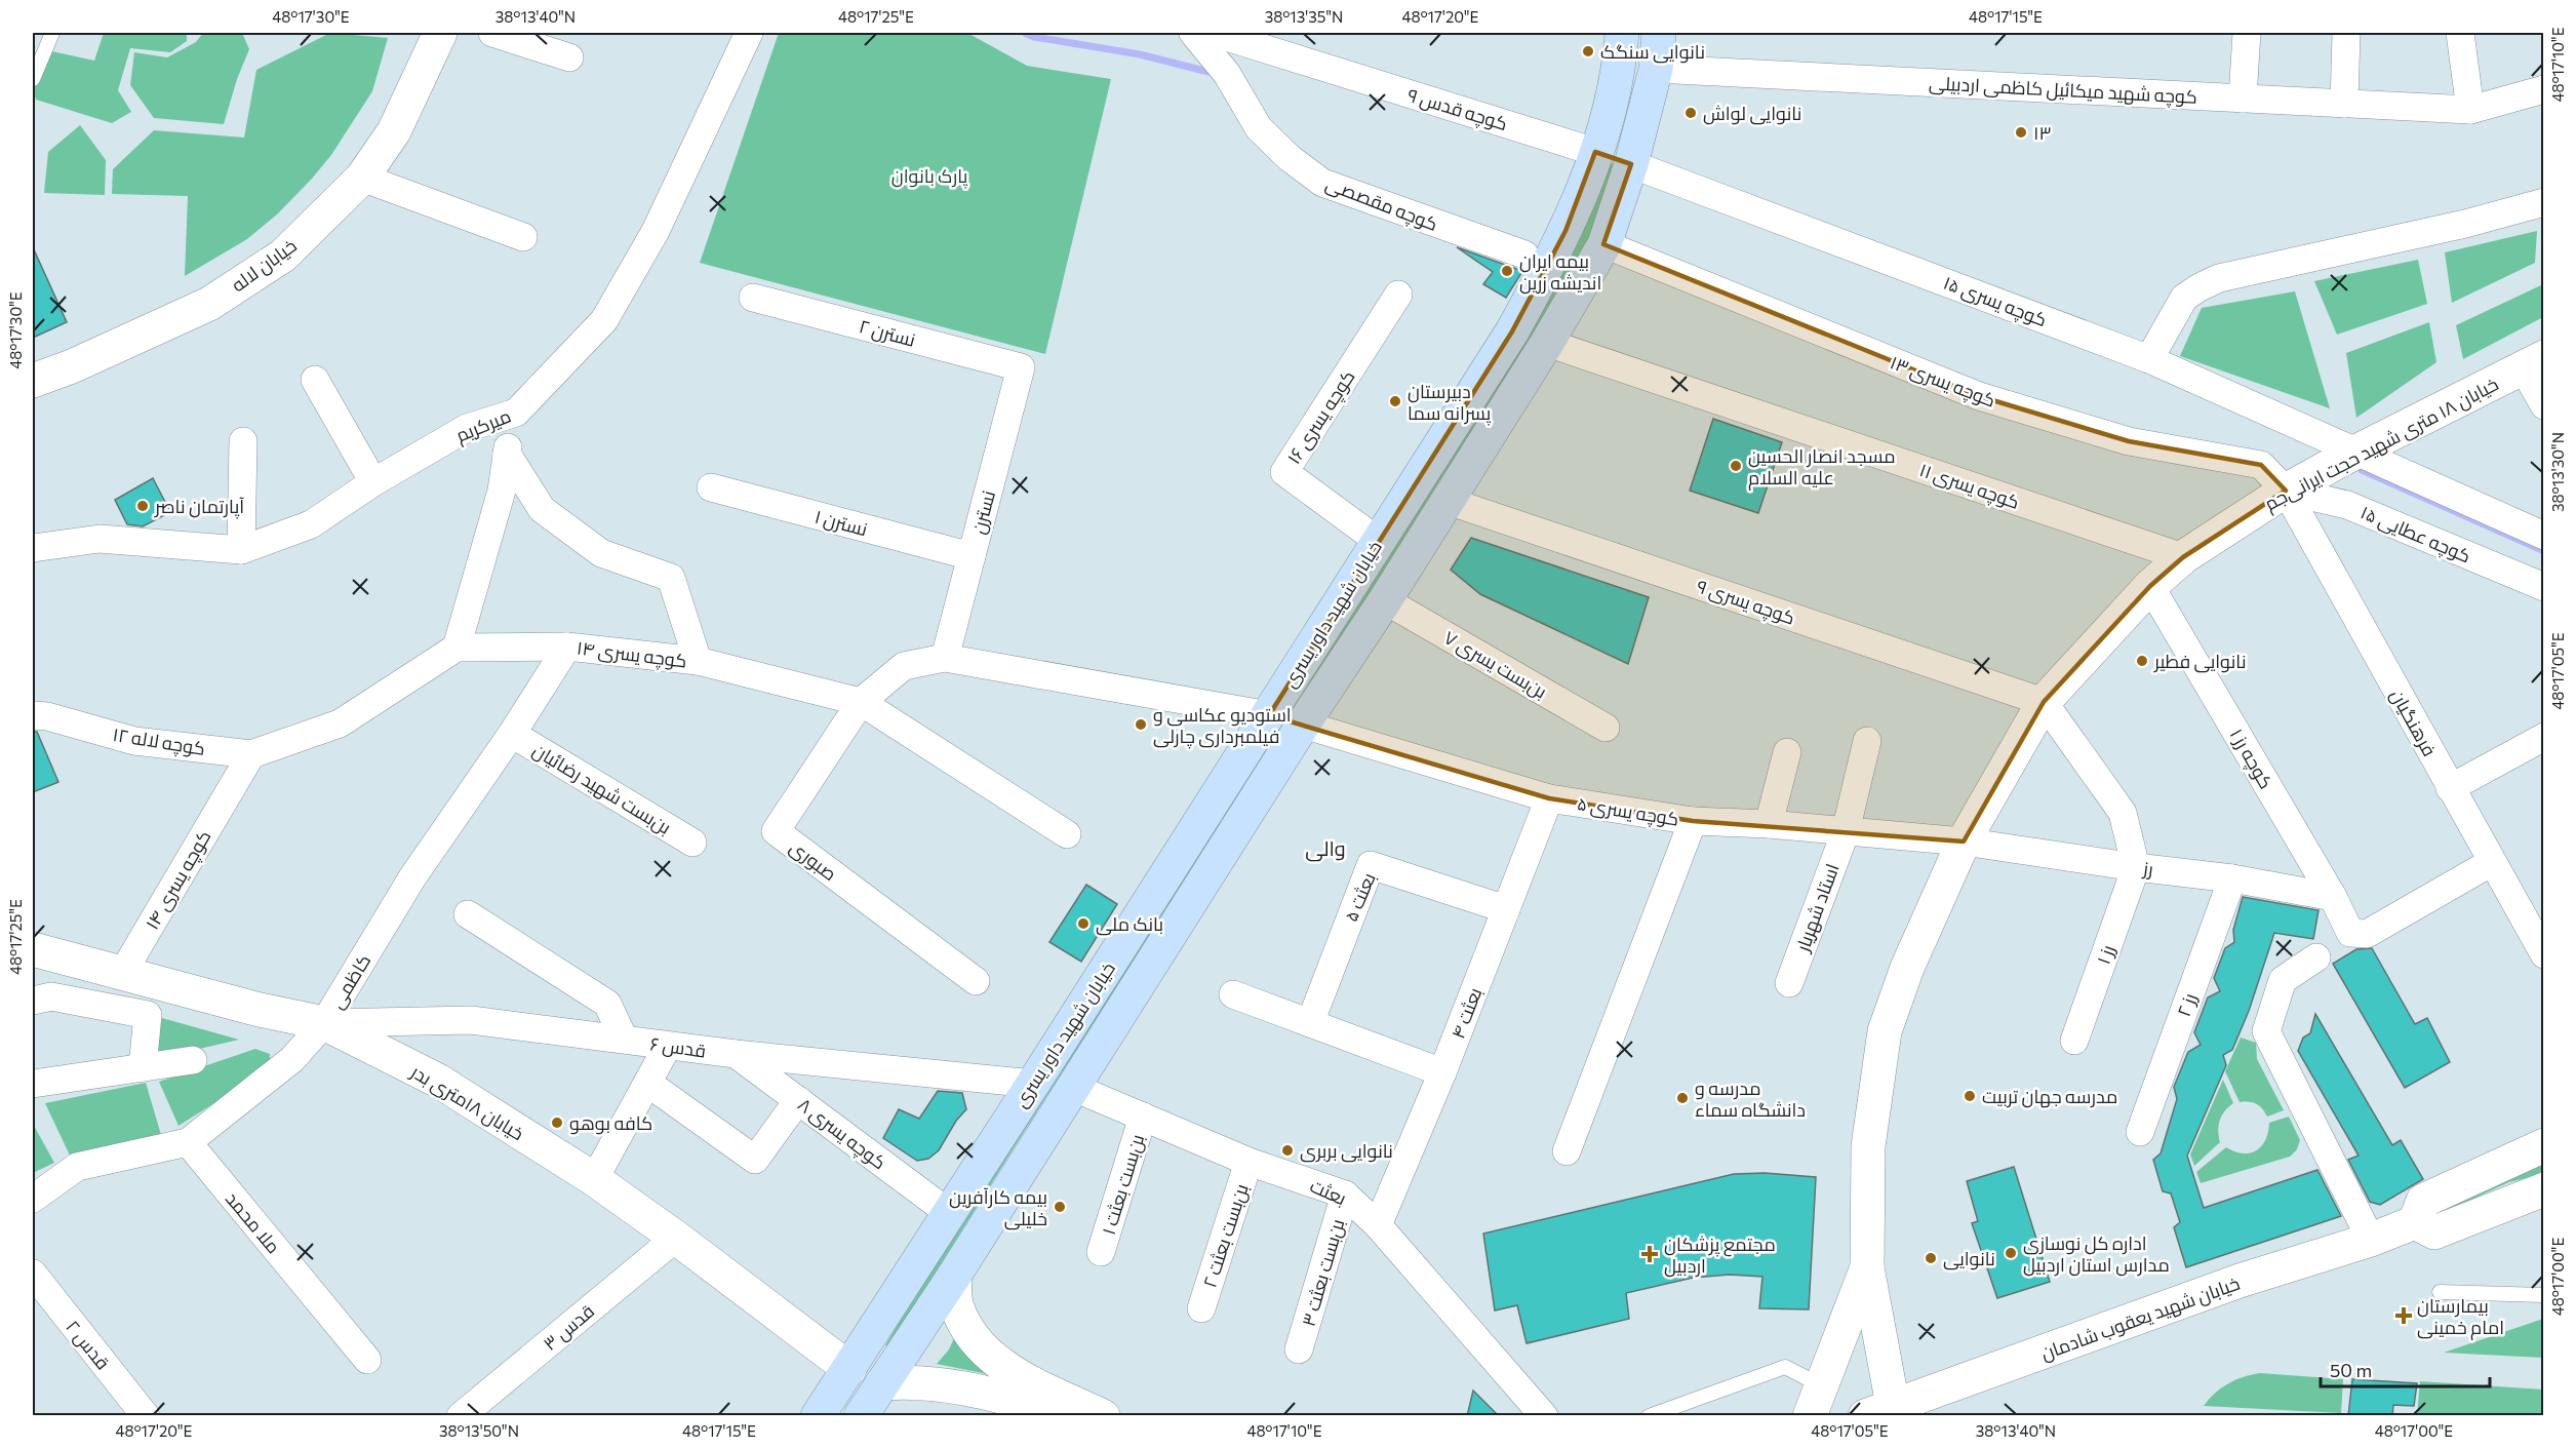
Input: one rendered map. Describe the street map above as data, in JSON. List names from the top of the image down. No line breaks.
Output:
{"streets":{"main road":["خیابان شهید داور یسری"],"street":["کوچه شهید میکائیل کاظمی اردبیلی","کوچه قدس ۹","کوچه مقصصی","خیابان لاله","کوچه یسری ۱۵","نسترن ۲","کوچه یسری ۱۳","کوچه یسری ۱۶","میرکریم","خیابان ۱۸ متری شهید حجت ایرانی‌جم","کوچه یسری ۱۱","نسترن","نسترن ۱","کوچه عطایی ۱۵","کوچه یسری ۹","کوچه یسری ۱۴","بن‌بست یسری ۷","فرهنگیان","کوچه لاله ۱۲","کوچه رز ۱","بن‌بست شهید رضائیان","کوچه یسری ۵","صبوری","رز","بعثت ۵","استاد شهریار","رز ۱","کاظمی","رز ۲","بعثت ۴","قدس ۶","خیابان ۱۸متری بدر","کوچه یسری ۸","بن‌بست بعثت ۱","بعثت","ملا محمد","بن‌بست بعثت ۲","بن‌بست بعثت ۳","خیابان شهید یعقوب شادمان","قدس ۳","قدس ۲"]},"crossings":[["کوچه شهید میکائیل کاظمی اردبیلی","خیابان شهید داور یسری"],["کوچه قدس ۹","خیابان شهید داور یسری"],["کوچه یسری ۱۵","خیابان ۱۸ متری شهید حجت ایرانی‌جم"],["کوچه یسری ۱۵","خیابان شهید داور یسری"],["نسترن ۲","نسترن"],["کوچه یسری ۱۳","خیابان ۱۸ متری شهید حجت ایرانی‌جم"],["کوچه یسری ۱۳","کوچه عطایی ۱۵"],["کوچه یسری ۱۳","خیابان شهید داور یسری"],["کوچه یسری ۱۳","فرهنگیان"],["کوچه یسری ۱۶","خیابان شهید داور یسری"],["خیابان ۱۸ متری شهید حجت ایرانی‌جم","کوچه یسری ۱۱"],["خیابان ۱۸ متری شهید حجت ایرانی‌جم","کوچه عطایی ۱۵"],["خیابان ۱۸ متری شهید حجت ایرانی‌جم","کوچه یسری ۹"],["خیابان ۱۸ متری شهید حجت ایرانی‌جم","فرهنگیان"],["خیابان ۱۸ متری شهید حجت ایرانی‌جم","کوچه رز ۱"],["خیابان ۱۸ متری شهید حجت ایرانی‌جم","کوچه یسری ۵"],["خیابان ۱۸ متری شهید حجت ایرانی‌جم","رز"],["خیابان ۱۸ متری شهید حجت ایرانی‌جم","خیابان شهید یعقوب شادمان"],["کوچه یسری ۱۱","خیابان شهید داور یسری"],["نسترن","نسترن ۱"],["کوچه عطایی ۱۵","فرهنگیان"],["کوچه یسری ۹","خیابان شهید داور یسری"],["خیابان شهید داور یسری","بن‌بست یسری ۷"],["خیابان شهید داور یسری","کوچه یسری ۵"],["خیابان شهید داور یسری","قدس ۶"],["خیابان شهید داور یسری","خیابان ۱۸متری بدر"],["خیابان شهید داور یسری","کوچه یسری ۸"],["خیابان شهید داور یسری","بعثت"],["کوچه یسری ۱۴","کوچه لاله ۱۲"],["کوچه یسری ۱۴","صبوری"],["کوچه یسری ۱۴","کاظمی"],["کوچه یسری ۱۴","خیابان ۱۸متری بدر"],["فرهنگیان","کوچه رز ۱"],["کوچه رز ۱","رز"],["بن‌بست شهید رضائیان","کاظمی"],["کوچه یسری ۵","رز"],["کوچه یسری ۵","استاد شهریار"],["کوچه یسری ۵","بعثت ۴"],["رز","رز ۱"],["رز","رز ۲"],["بعثت ۵","بعثت ۴"],["کاظمی","قدس ۶"],["کاظمی","خیابان ۱۸متری بدر"],["کاظمی","ملا محمد"],["بعثت ۴","بعثت"],["قدس ۶","خیابان ۱۸متری بدر"],["قدس ۶","کوچه یسری ۸"],["خیابان ۱۸متری بدر","قدس ۳"],["بن‌بست بعثت ۱","بعثت"],["بعثت","بن‌بست بعثت ۲"],["بعثت","بن‌بست بعثت ۳"]],"districts":["والی"],"parks":["پارک بانوان"],"places":{"other":["نانوایی سنگک","نانوایی لواش","۱۳","بیمه ایران اندیشه زرین","دبیرستان پسرانه سما","مسجد انصار الحسین علیه السلام","آپارتمان ناصر","نانوایی فطیر","استودیو عکاسی و فیلمبرداری چارلی","بانک ملی","مدرسه جهان تربیت","مدرسه و دانشگاه سماء","کافه بوهو","نانوایی بربری","بیمه کارآفرین خلیلی","اداره کل نوسازی مدارس استان اردبیل","نانوایی"],"health":["مجتمع پزشکان اردبیل","بیمارستان امام خمینی"]},"scale_bar":"50 m","coordinates":["48°17'30\"E","38°13'40\"N","48°17'25\"E","38°13'35\"N","48°17'20\"E","48°17'15\"E","48°17'10\"E","38°13'30\"N","48°17'05\"E","48°17'00\"E","38°13'50\"N"]}
